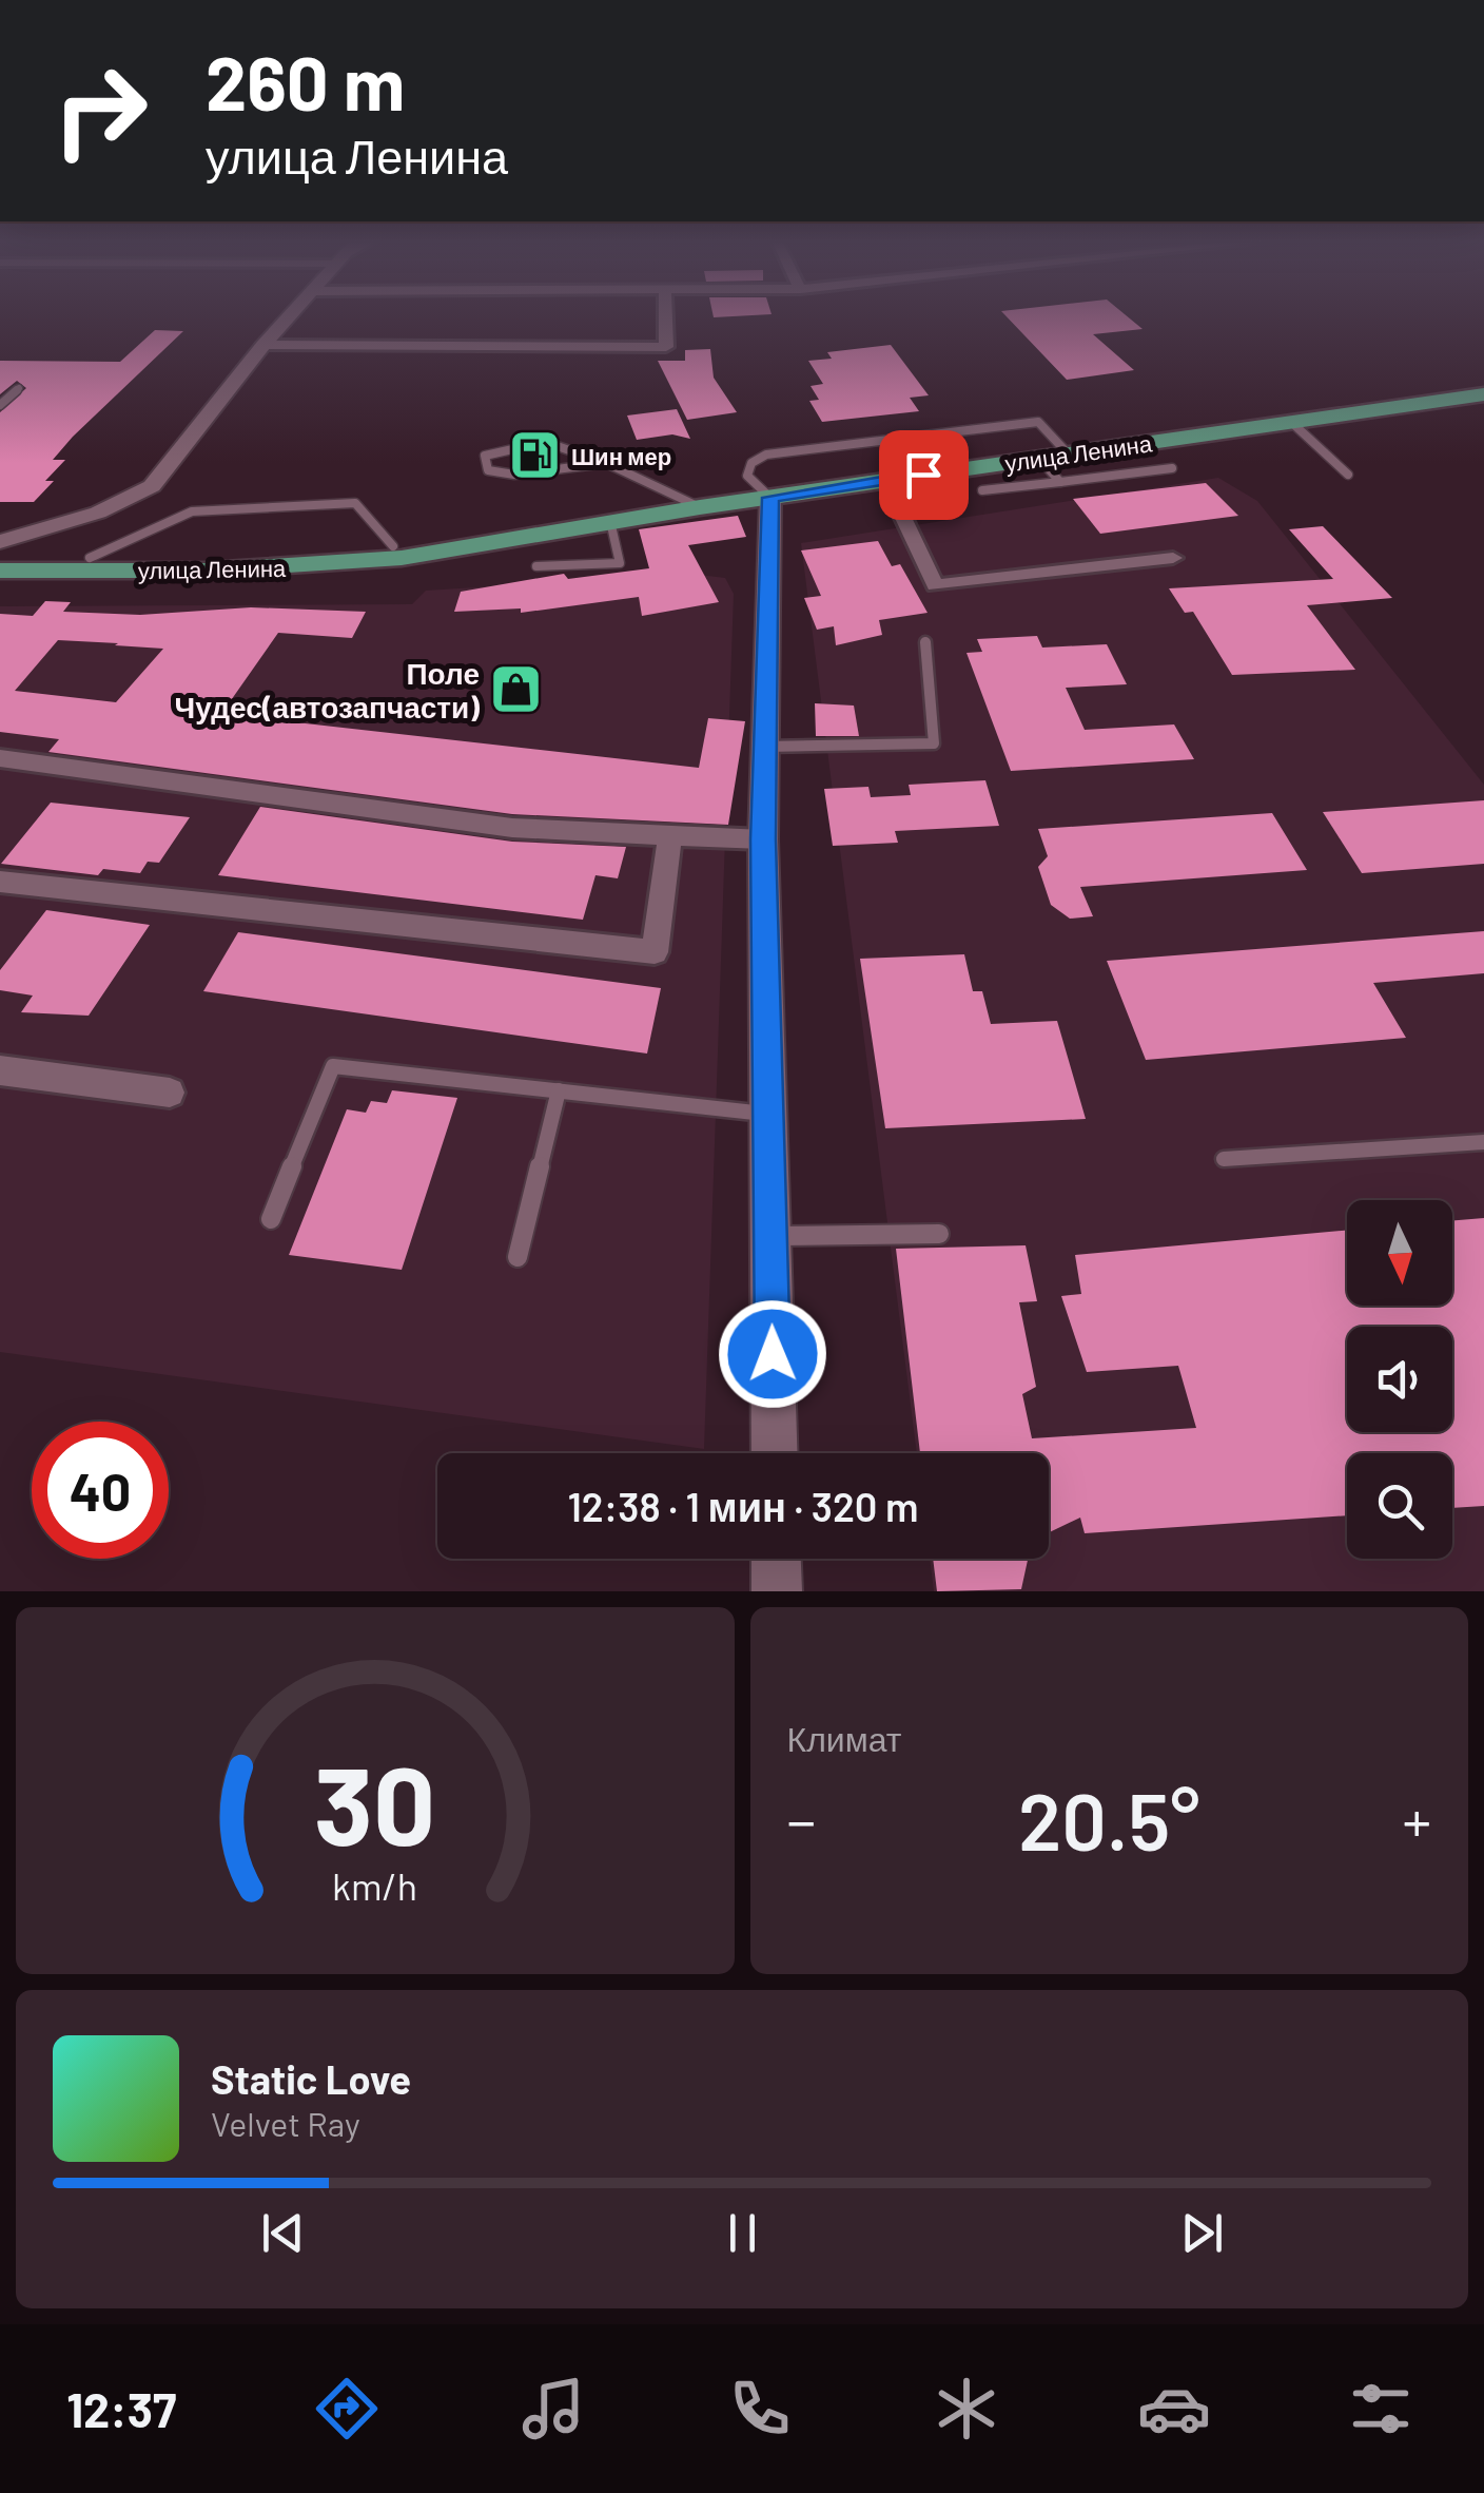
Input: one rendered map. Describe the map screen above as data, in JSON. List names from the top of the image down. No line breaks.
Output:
{"streets":{"main road":["улица Ленина"]},"places":{"fuel station":["Шин мер"],"shop":["Поле Чудес(автозапчасти)"]},"north":"bottom","page":{"turn":["260 m","улица Ленина"],"limit":"40","trip":"12:38 · 1 мин · 320 m","tile":"Климат","heat":["−","20.5°","+"],"song":["Static Love","Velvet Ray"],"tabs":"12:37","gauge":["30","km/h"]}}
